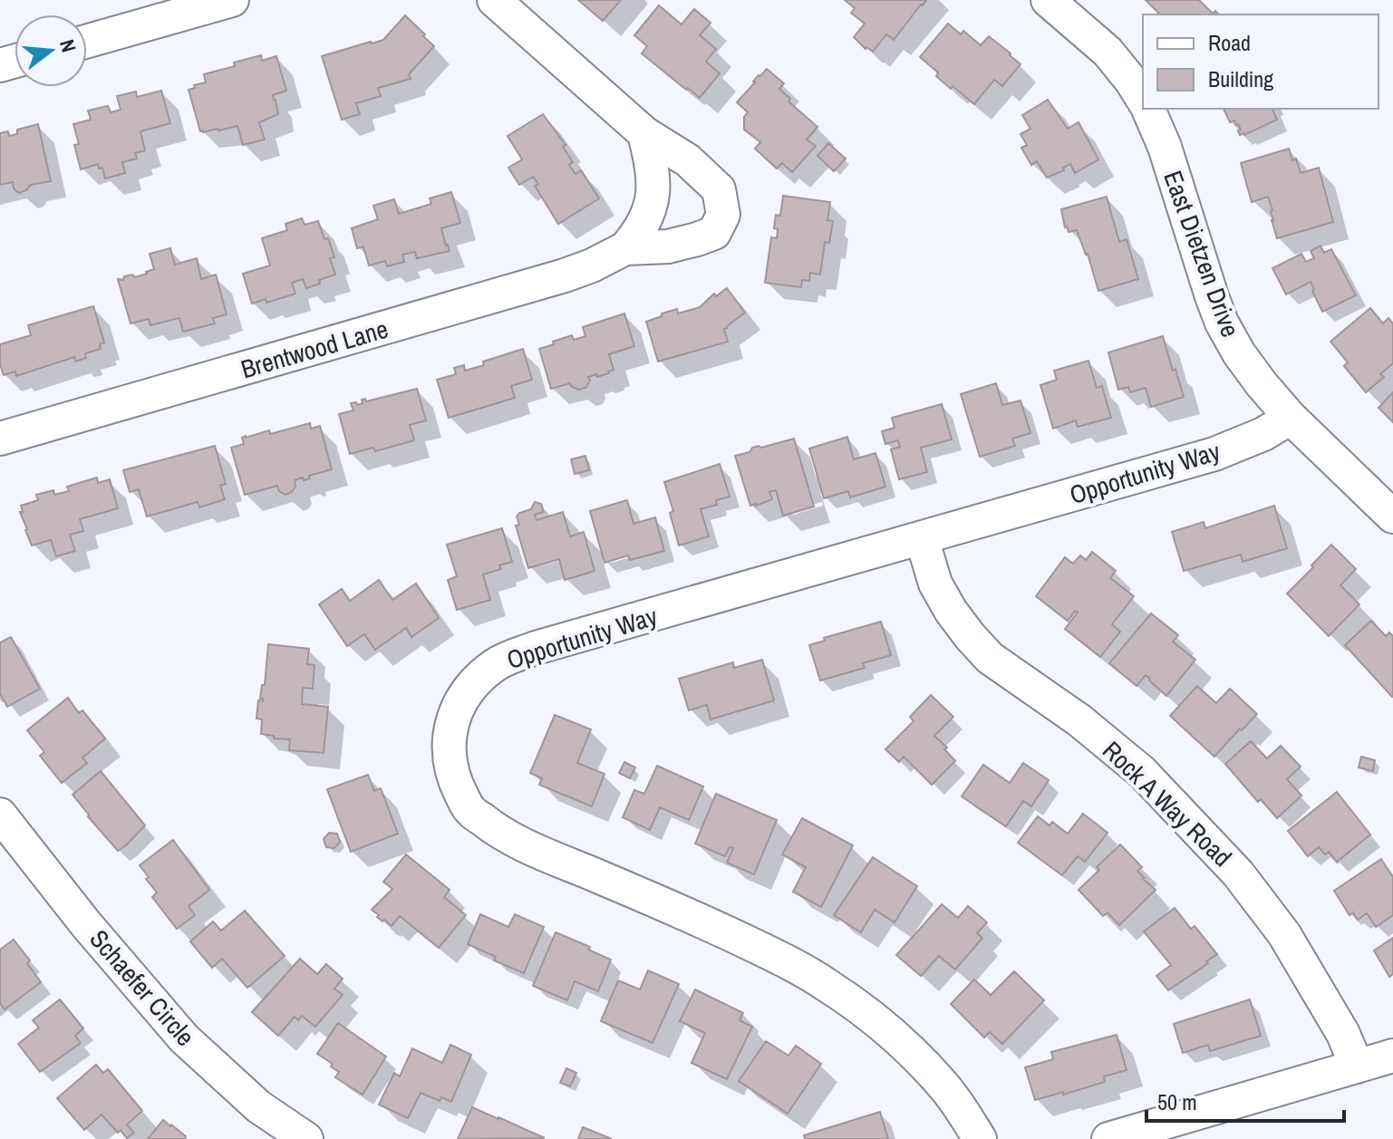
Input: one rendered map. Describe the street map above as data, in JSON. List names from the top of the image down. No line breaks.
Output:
{"streets":{"street":["East Dietzen Drive","Brentwood Lane","Opportunity Way","Rock A Way Road","Schaefer Circle"]},"crossings":[["East Dietzen Drive","Opportunity Way"],["Opportunity Way","Rock A Way Road"]],"legend":["Road","Building"],"scale_bar":"50 m","north":"right"}
